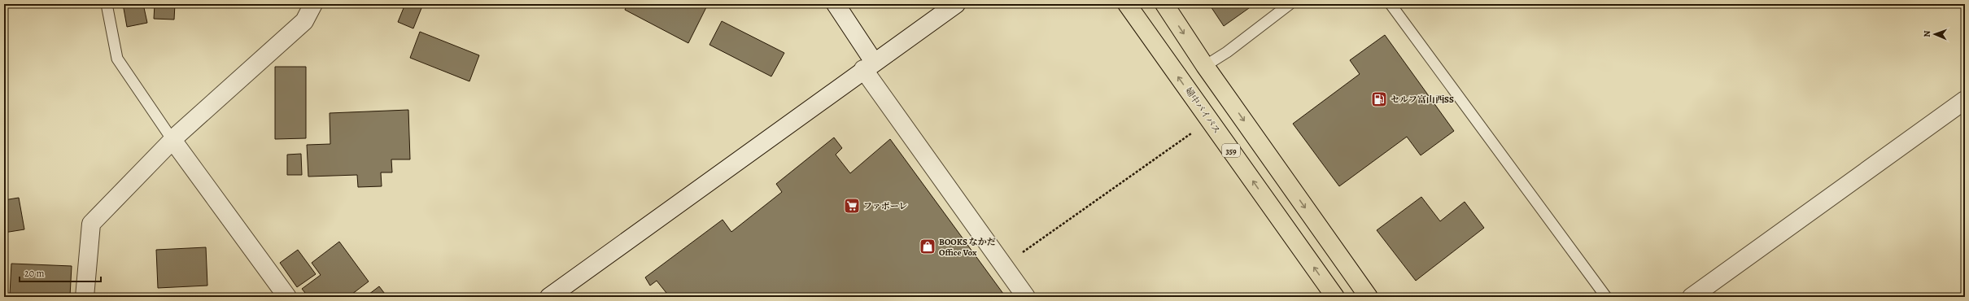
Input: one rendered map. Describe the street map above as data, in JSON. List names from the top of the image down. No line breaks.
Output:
{"streets":{"highway":["婦中バイパス","359"]},"places":{"fuel station":["セルフ富山西SS"],"supermarket":["ファボーレ"],"shop":["BOOKS なかだ Office Vox"]},"scale_bar":"20 m","north":"left"}
